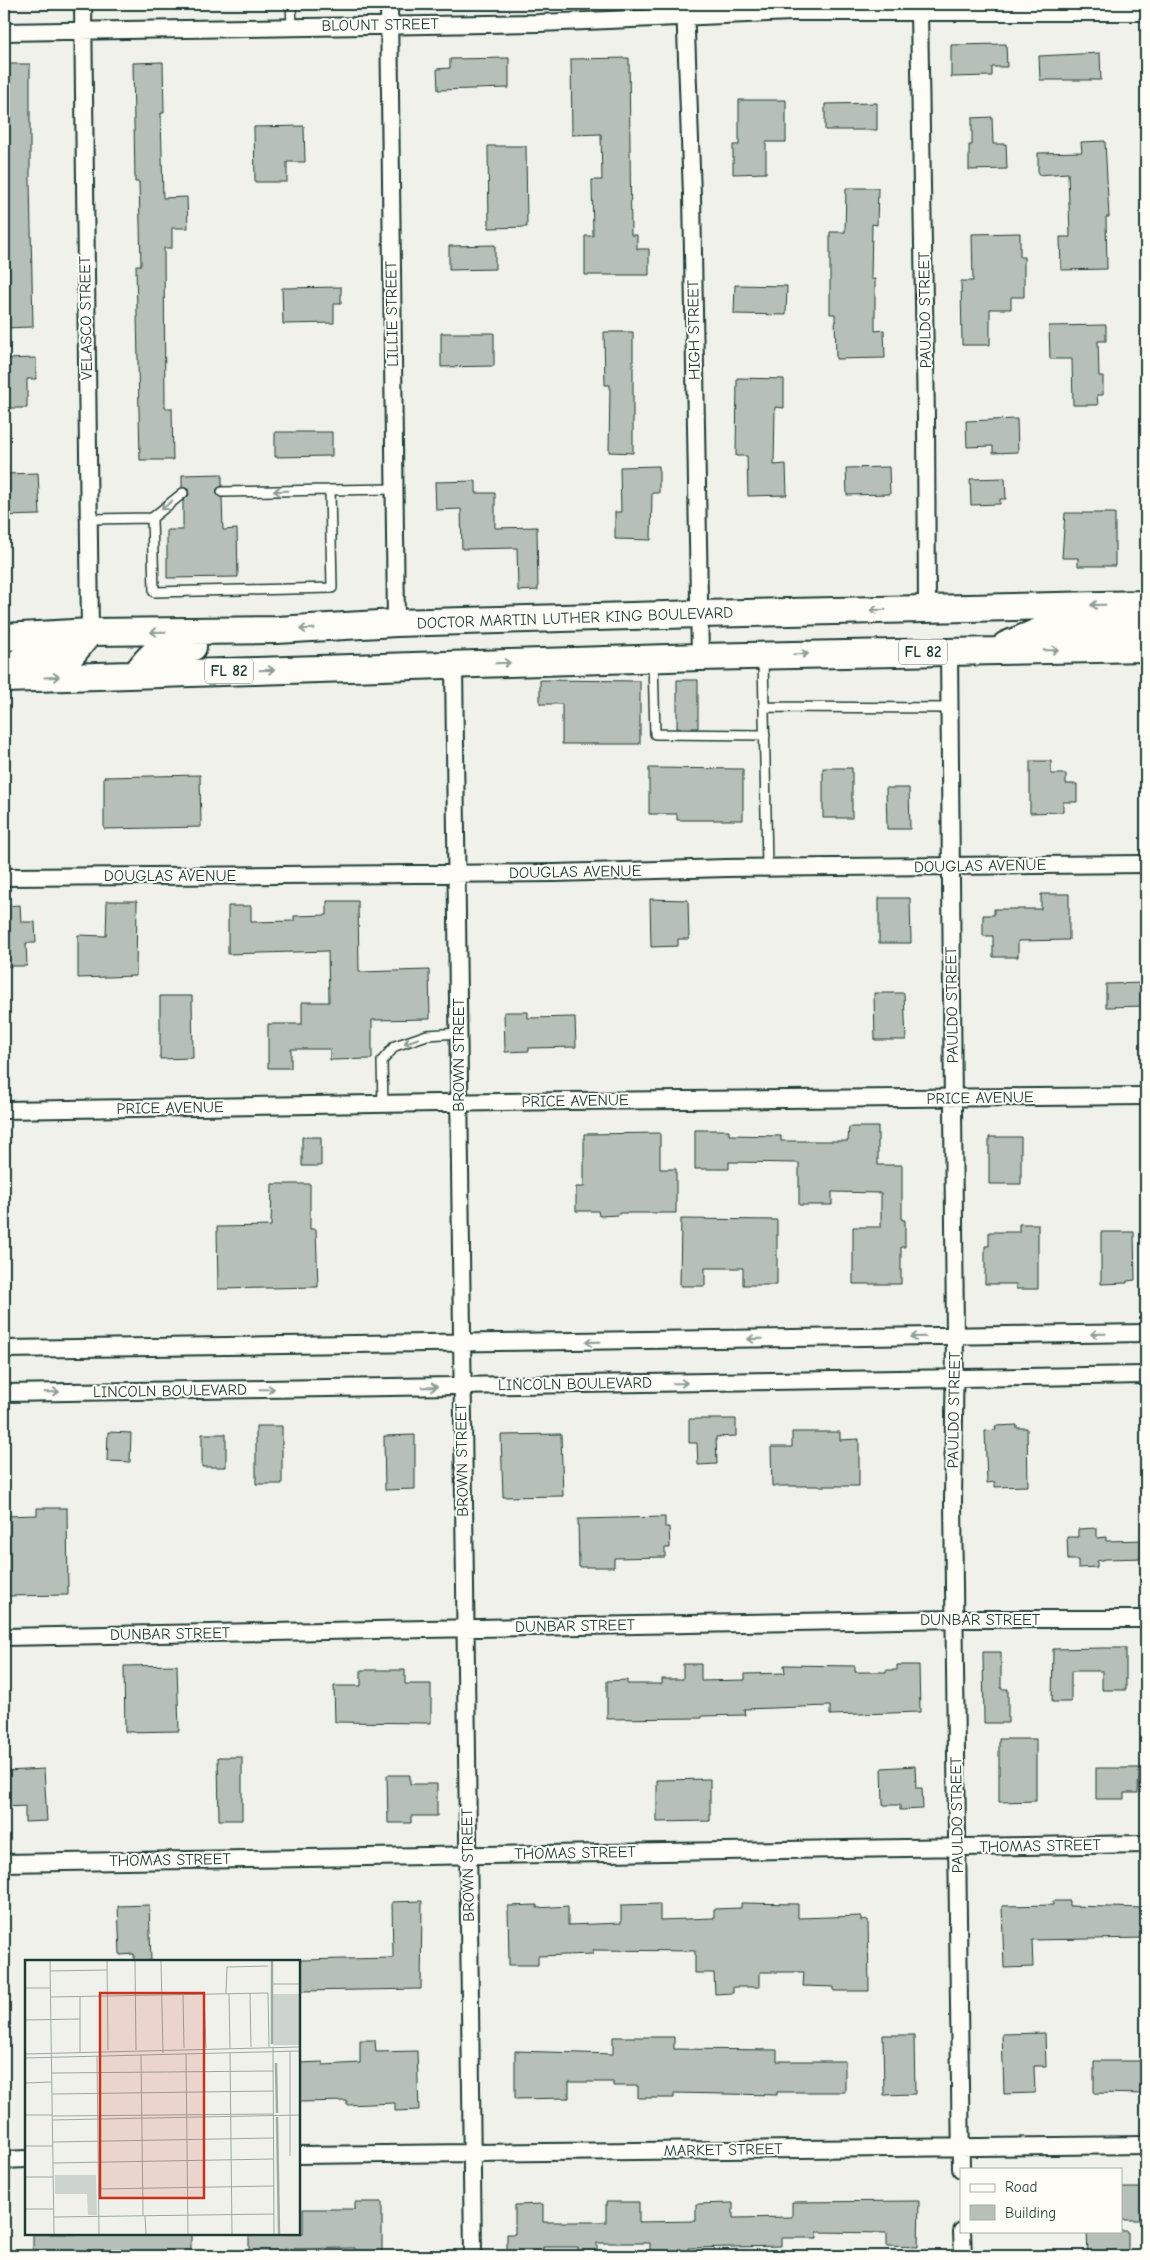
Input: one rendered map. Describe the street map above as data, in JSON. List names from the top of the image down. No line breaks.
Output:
{"streets":{"main road":["DOCTOR MARTIN LUTHER KING BOULEVARD","FL 82"],"street":["BLOUNT STREET","PAULDO STREET","LILLIE STREET","VELASCO STREET","HIGH STREET","DOUGLAS AVENUE","BROWN STREET","PRICE AVENUE","LINCOLN BOULEVARD","DUNBAR STREET","THOMAS STREET","MARKET STREET"]},"crossings":[["BLOUNT STREET","PAULDO STREET"],["BLOUNT STREET","LILLIE STREET"],["BLOUNT STREET","VELASCO STREET"],["BLOUNT STREET","HIGH STREET"],["PAULDO STREET","DOCTOR MARTIN LUTHER KING BOULEVARD"],["PAULDO STREET","FL 82"],["PAULDO STREET","DOUGLAS AVENUE"],["PAULDO STREET","PRICE AVENUE"],["PAULDO STREET","LINCOLN BOULEVARD"],["PAULDO STREET","DUNBAR STREET"],["PAULDO STREET","THOMAS STREET"],["PAULDO STREET","MARKET STREET"],["LILLIE STREET","DOCTOR MARTIN LUTHER KING BOULEVARD"],["VELASCO STREET","DOCTOR MARTIN LUTHER KING BOULEVARD"],["HIGH STREET","DOCTOR MARTIN LUTHER KING BOULEVARD"],["HIGH STREET","FL 82"],["FL 82","BROWN STREET"],["DOUGLAS AVENUE","BROWN STREET"],["BROWN STREET","PRICE AVENUE"],["BROWN STREET","LINCOLN BOULEVARD"],["BROWN STREET","DUNBAR STREET"],["BROWN STREET","THOMAS STREET"],["BROWN STREET","MARKET STREET"]],"legend":["Road","Building"]}
